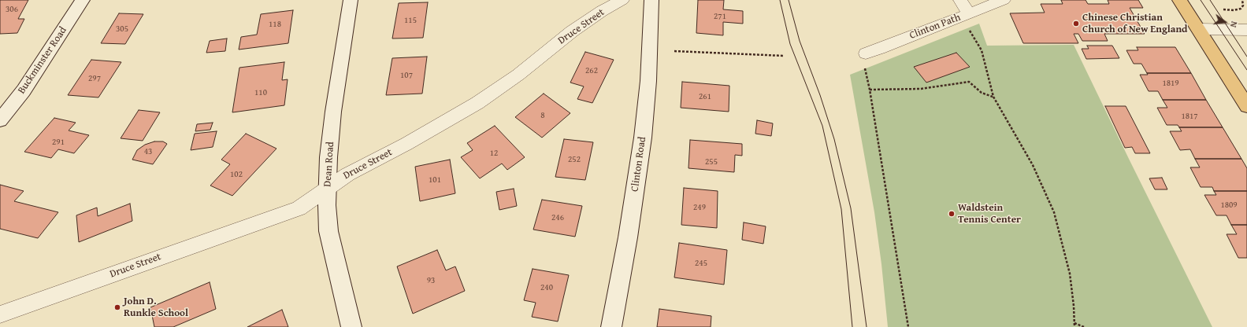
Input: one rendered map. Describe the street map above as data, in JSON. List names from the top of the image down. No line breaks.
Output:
{"streets":{"street":["Druce Street","Clinton Path","Buckminster Road","Dean Road","Clinton Road"]},"crossings":[["Druce Street","Dean Road"]],"places":["Chinese Christian Church of New England","Waldstein Tennis Center","John D. Runkle School"],"house_numbers":["306","271","115","118","305","262","107","297","1819","110","261","8","1817","291","43","12","252","255","102","101","1809","249","246","245","93","240"],"north":"right"}
